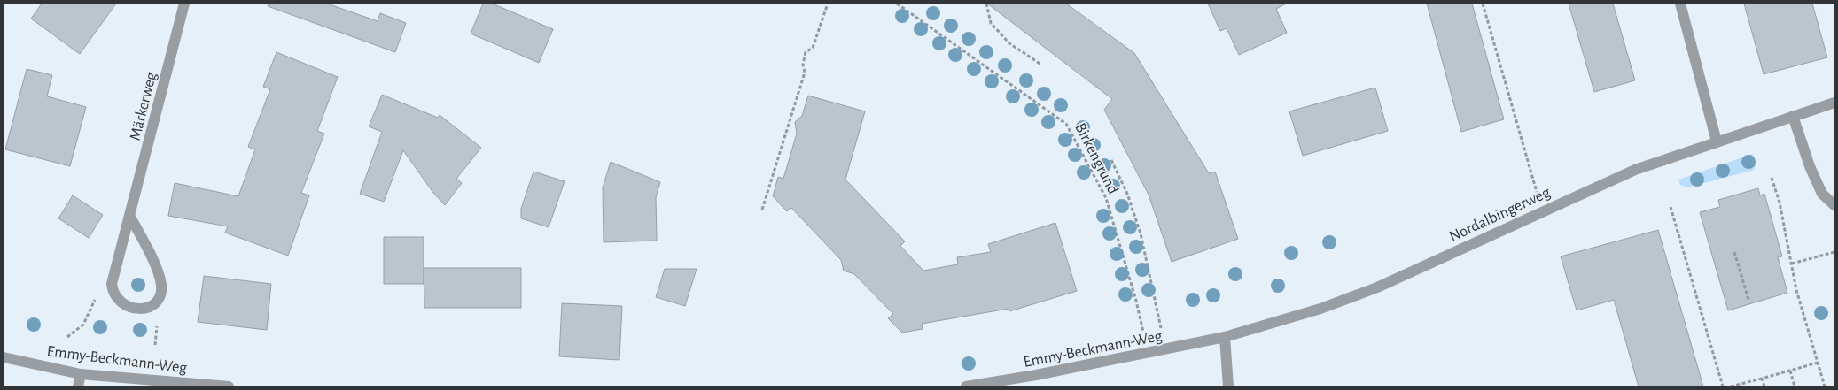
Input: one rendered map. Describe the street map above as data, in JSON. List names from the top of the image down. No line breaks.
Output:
{"streets":{"street":["Märkerweg","Nordalbingerweg","Emmy-Beckmann-Weg"],"path":["Birkengrund"]},"crossings":[["Birkengrund","Emmy-Beckmann-Weg"],["Nordalbingerweg","Emmy-Beckmann-Weg"]]}
